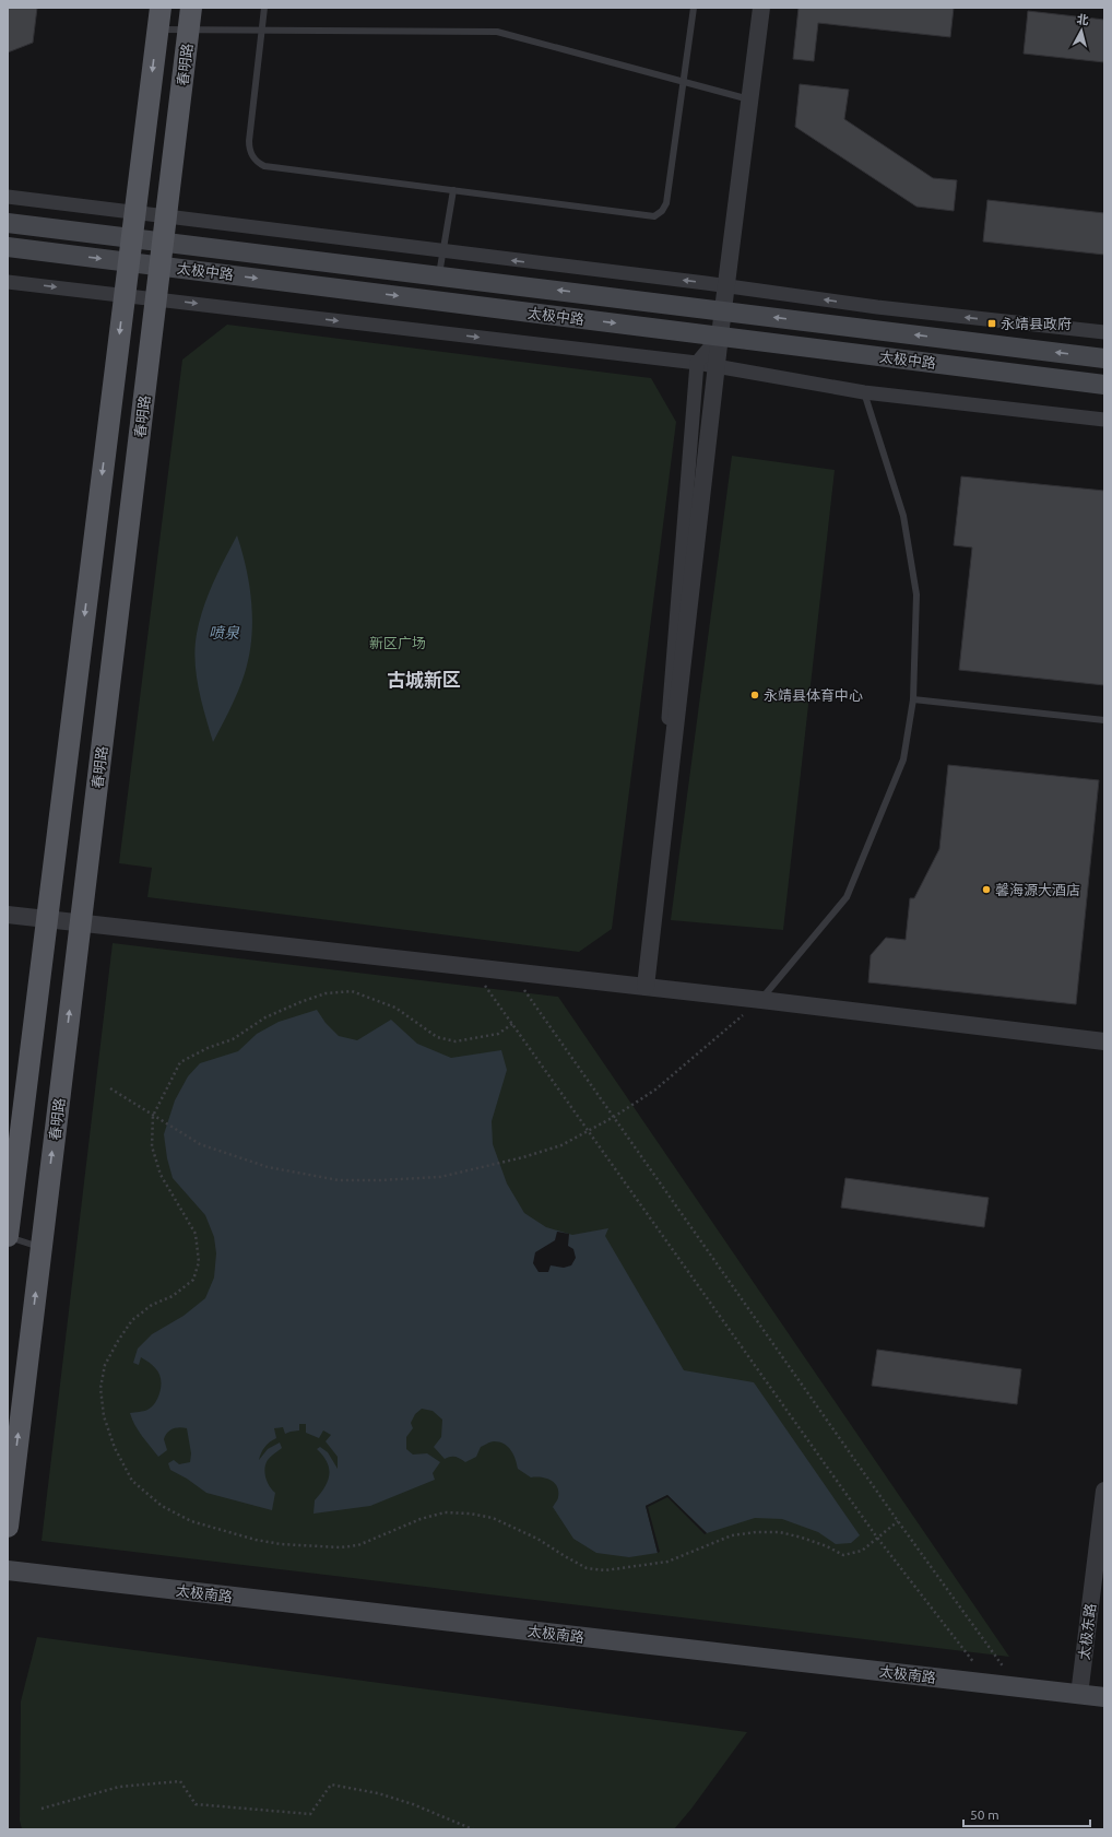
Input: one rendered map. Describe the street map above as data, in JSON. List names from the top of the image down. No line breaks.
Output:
{"streets":{"main road":["春明路","太极中路","太极南路"],"street":["太极东路"]},"crossings":[["春明路","太极中路"],["太极南路","太极东路"]],"districts":["古城新区"],"water":["喷泉"],"parks":["新区广场"],"places":{"transit":["永靖县政府"],"other":["永靖县体育中心","馨海源大酒店"]},"scale_bar":"50 m","north":"top"}
